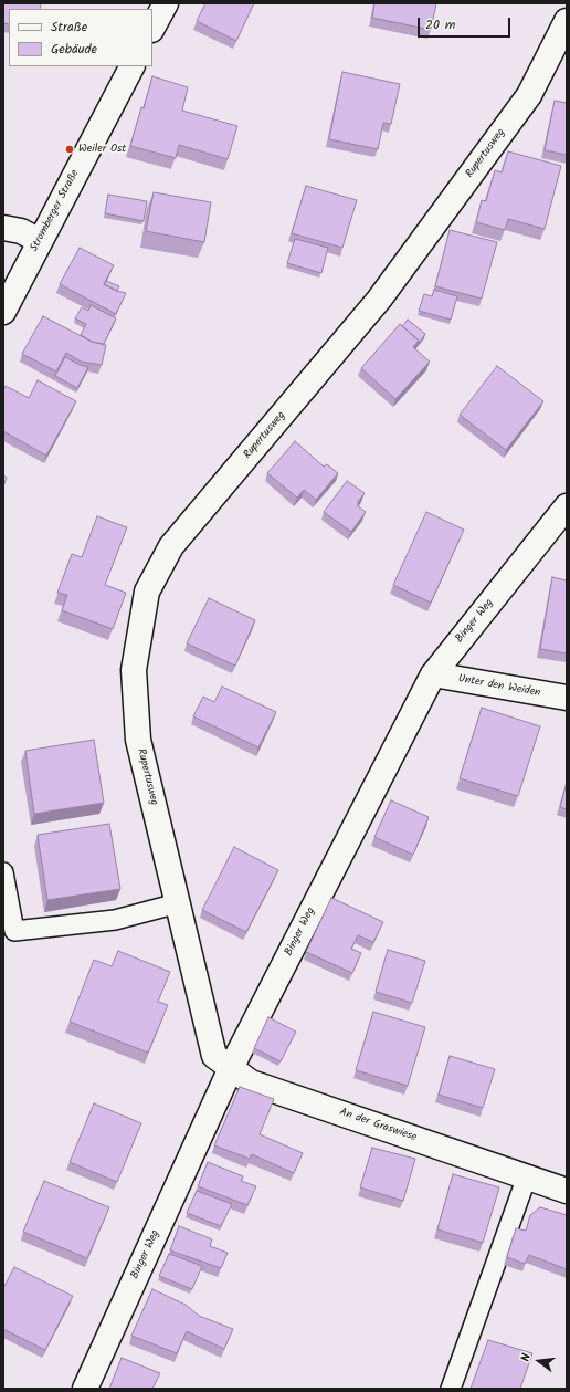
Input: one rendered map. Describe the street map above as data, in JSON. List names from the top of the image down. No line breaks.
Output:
{"streets":{"street":["Rupertusweg","Stromberger Straße","Binger Weg","Unter den Weiden","An der Graswiese"]},"crossings":[["Rupertusweg","Binger Weg"],["Rupertusweg","An der Graswiese"],["Binger Weg","Unter den Weiden"],["Binger Weg","An der Graswiese"]],"places":["Weiler Ost"],"legend":["Straße","Gebäude"],"scale_bar":"20 m","north":"left"}
